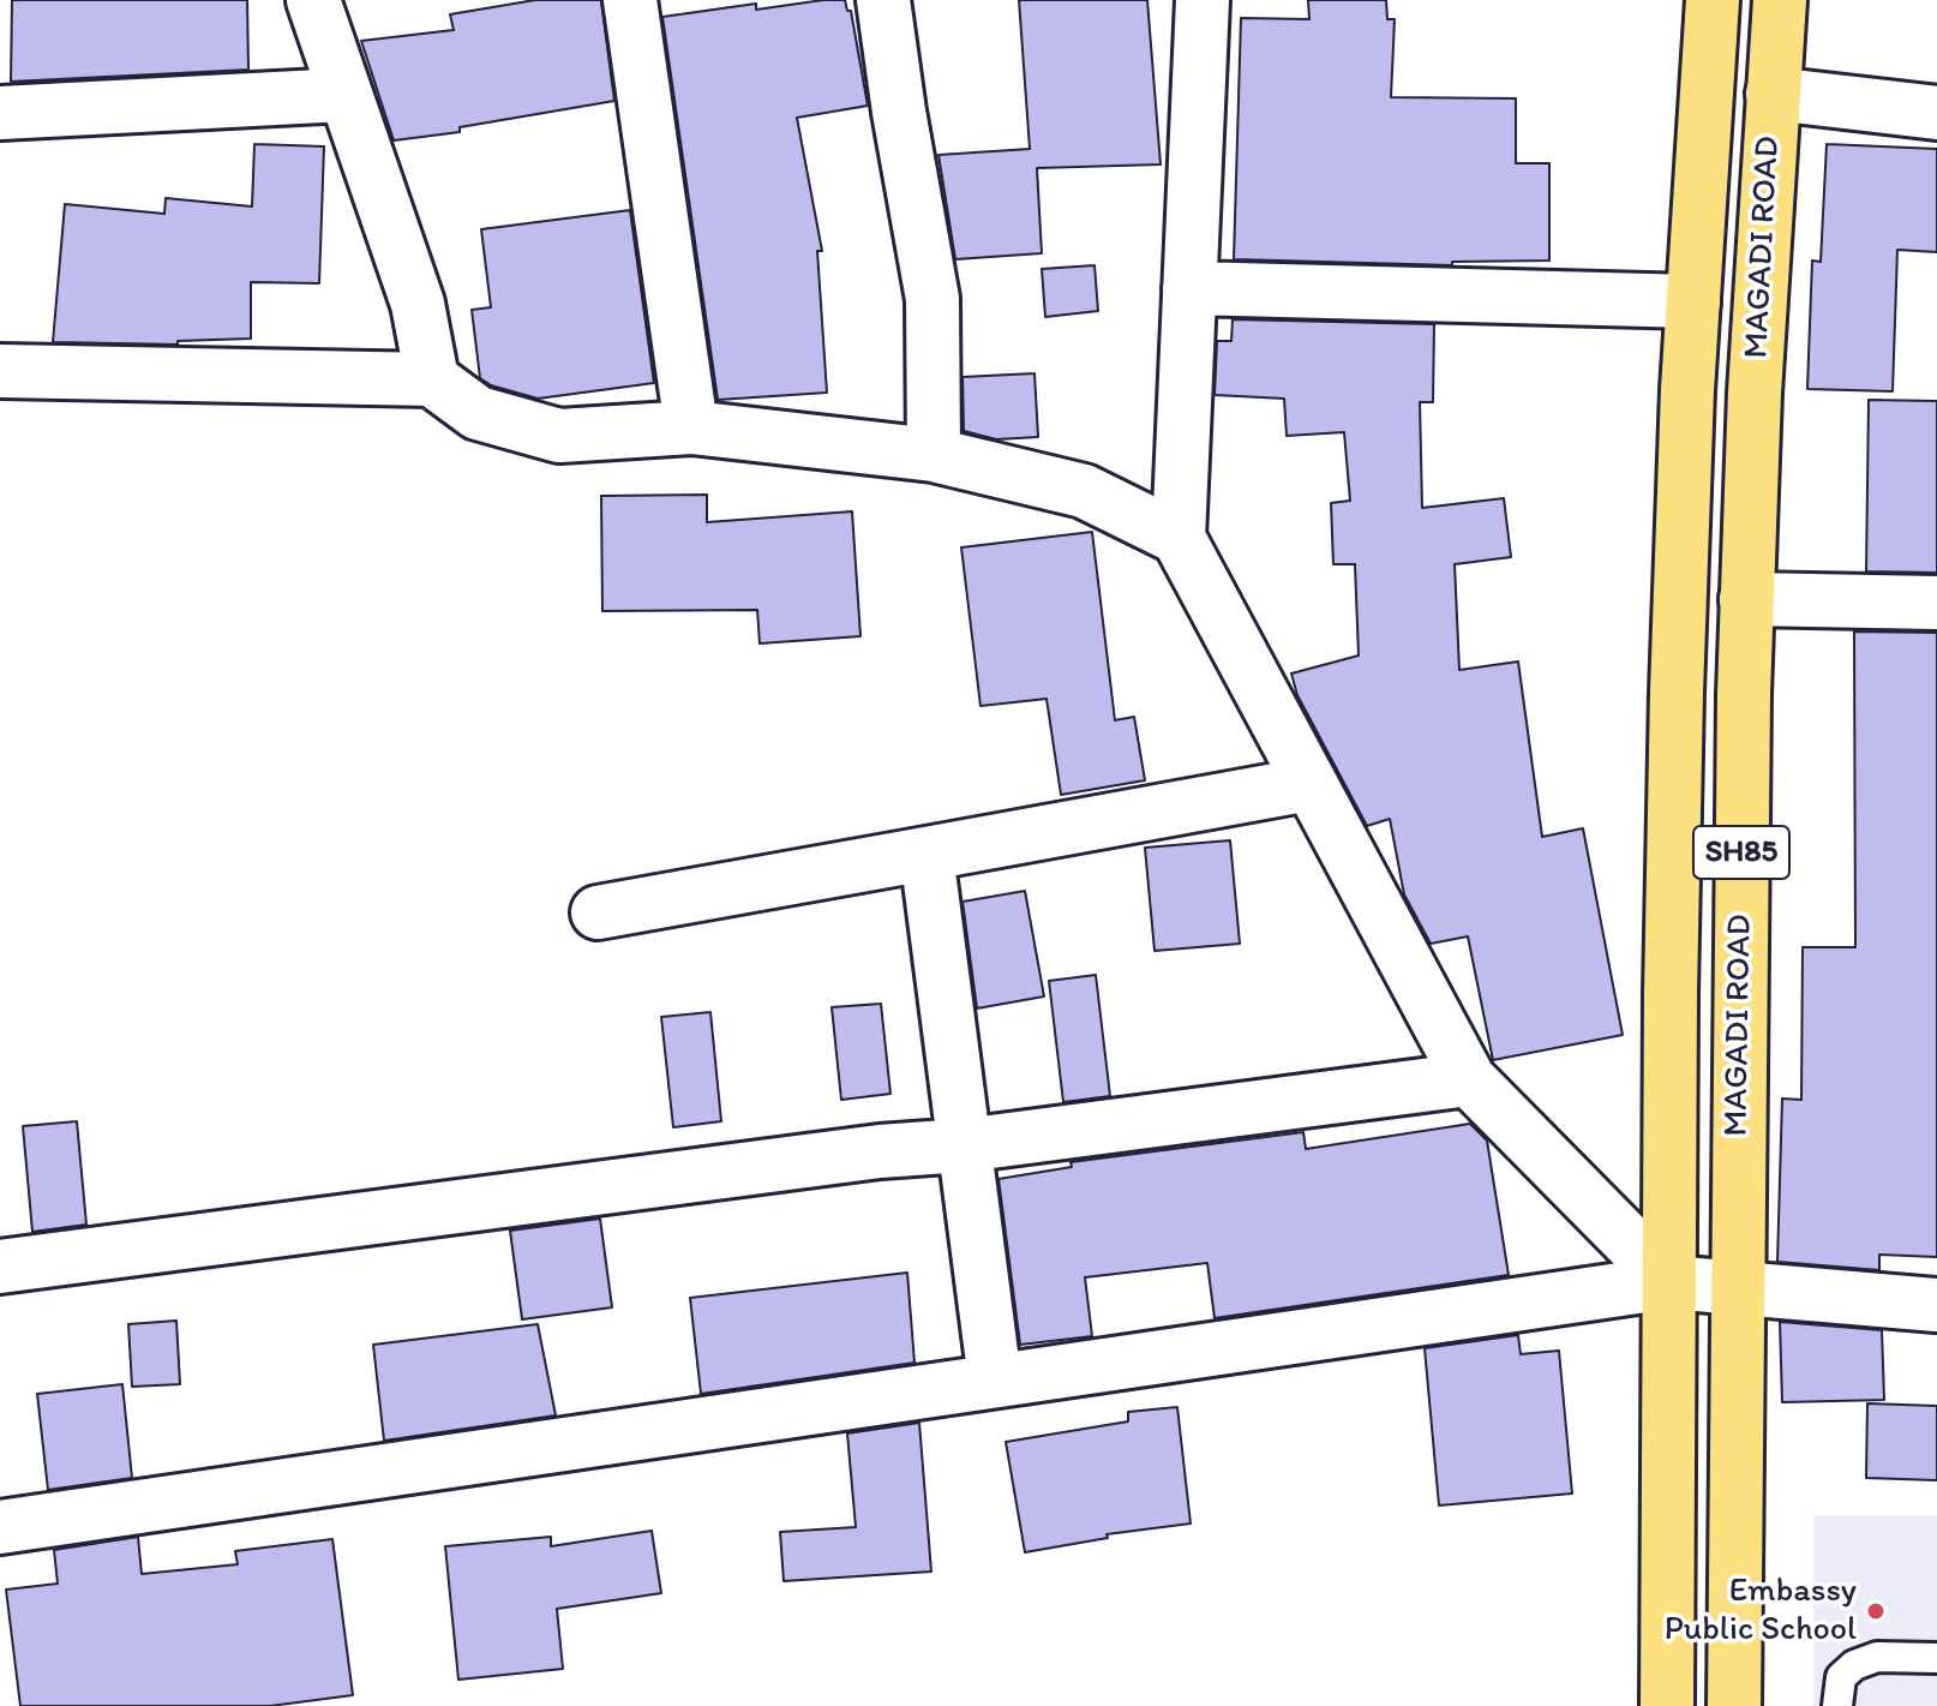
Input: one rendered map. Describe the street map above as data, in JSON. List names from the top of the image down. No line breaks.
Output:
{"streets":{"main road":["MAGADI ROAD","SH85"]},"places":["Embassy Public School"]}
